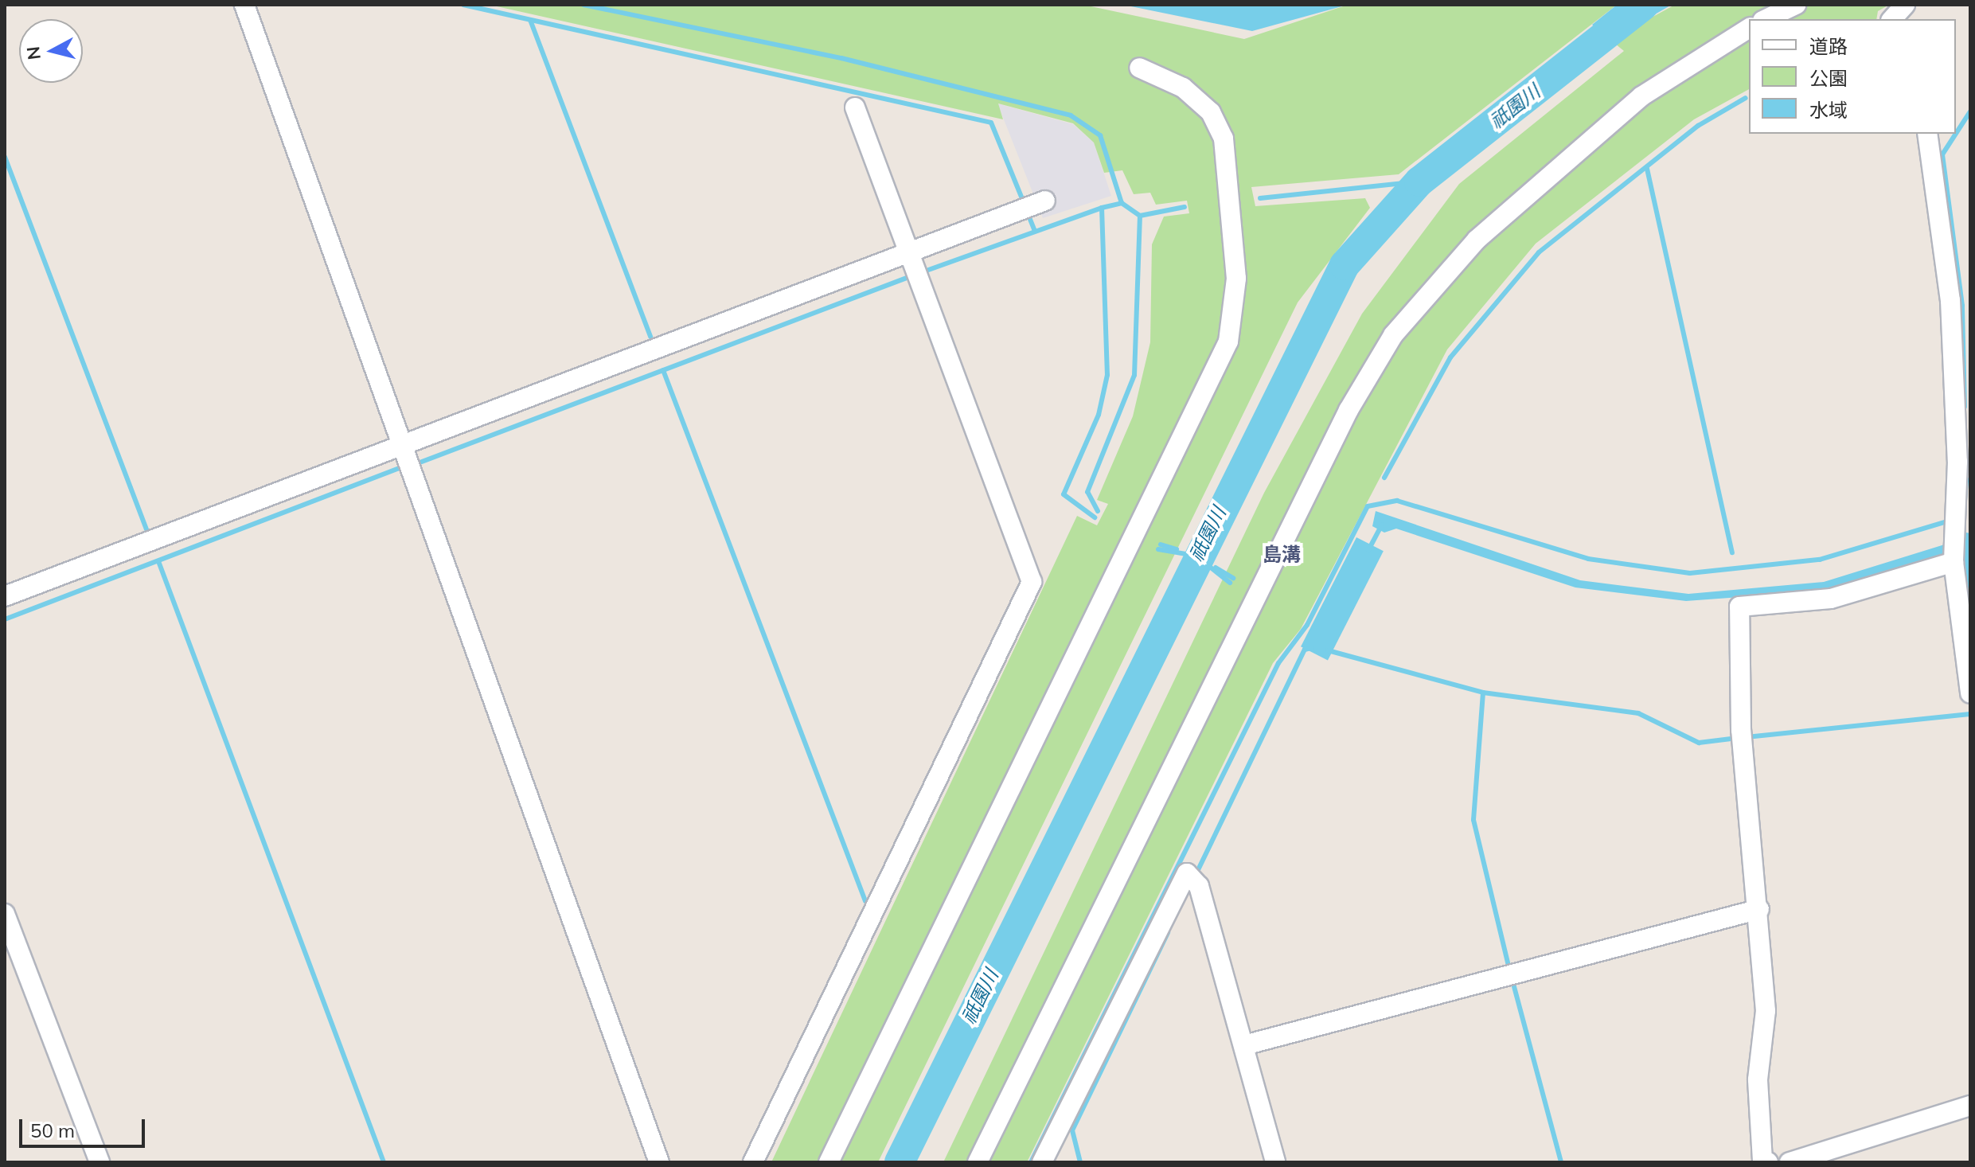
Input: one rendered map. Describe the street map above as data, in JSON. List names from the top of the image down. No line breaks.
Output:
{"districts":["島溝"],"water":["祇園川"],"legend":["道路","公園","水域"],"scale_bar":"50 m","north":"left"}
